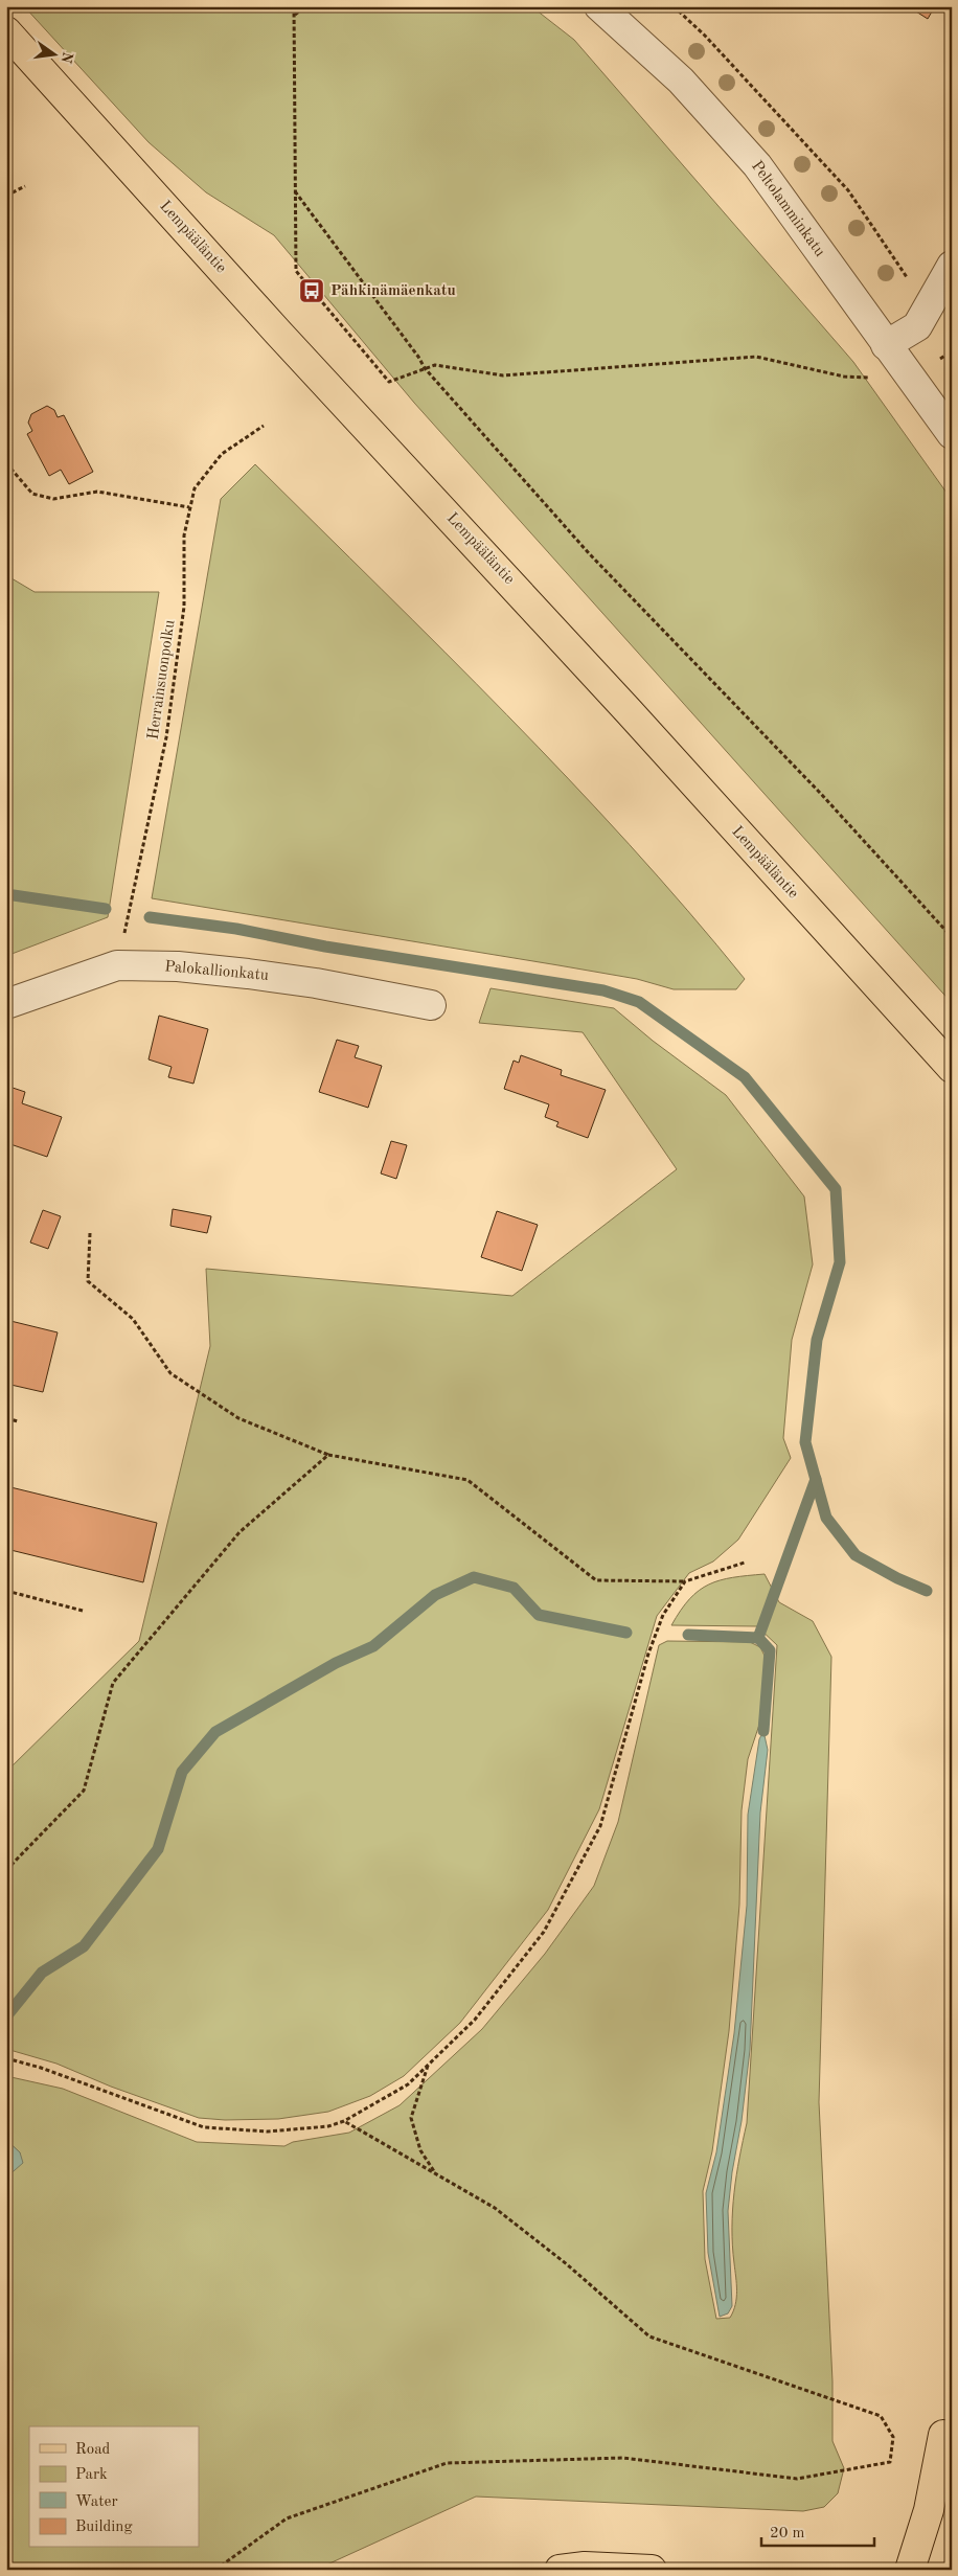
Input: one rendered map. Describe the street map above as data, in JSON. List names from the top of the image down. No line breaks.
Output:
{"streets":{"main road":["Lempääläntie"],"street":["Peltolamminkatu","Palokallionkatu"],"path":["Herrainsuonpolku"]},"crossings":[["Herrainsuonpolku","Palokallionkatu"]],"places":{"bus stop":["Pähkinämäenkatu"]},"legend":["Road","Park","Water","Building"],"scale_bar":"20 m","north":"right"}
